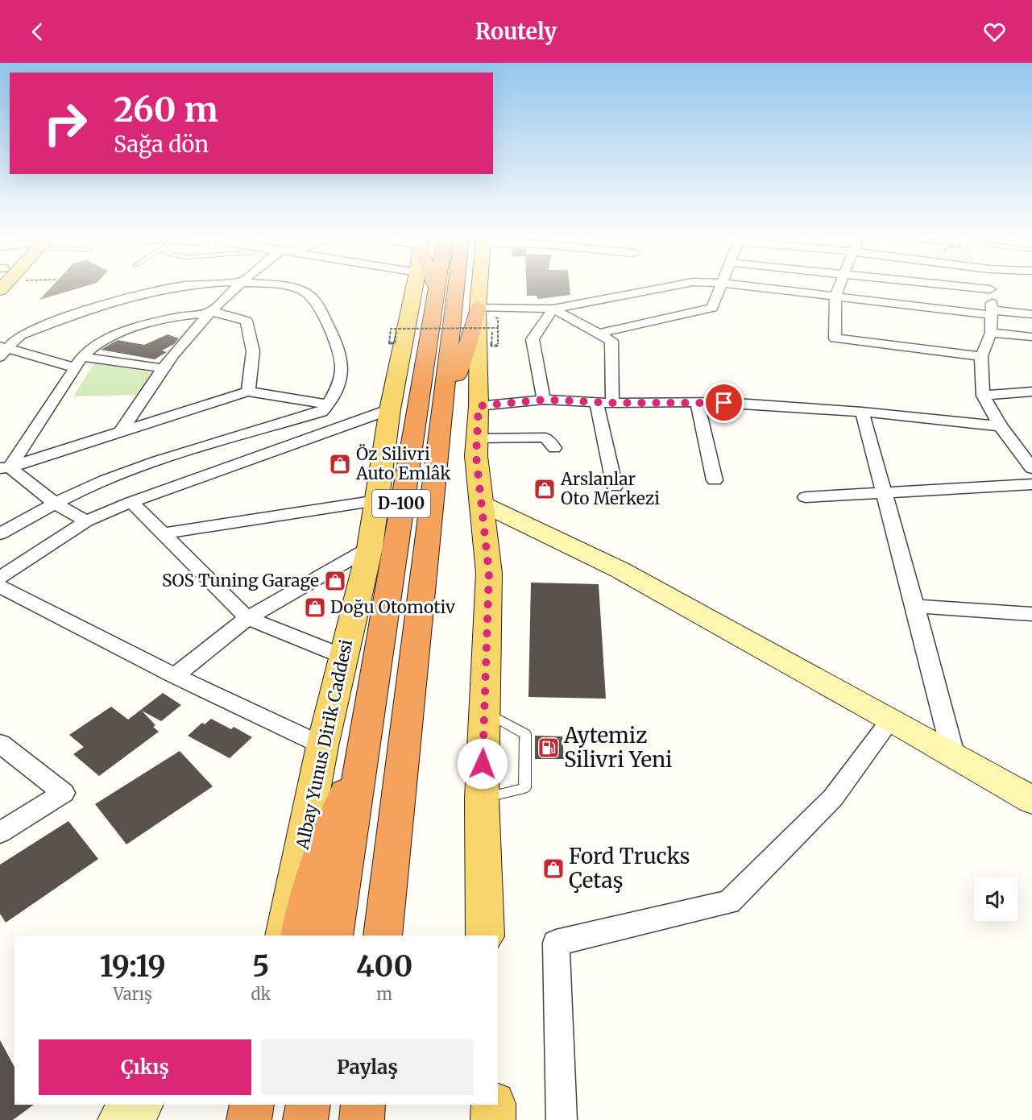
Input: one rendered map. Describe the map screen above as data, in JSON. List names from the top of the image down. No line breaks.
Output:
{"streets":{"highway":["D-100"],"main road":["Albay Yunus Dirik Caddesi"]},"places":{"shop":["Öz Silivri Auto Emlâk","Arslanlar Oto Merkezi","SOS Tuning Garage","Doğu Otomotiv","Ford Trucks Çetaş"],"fuel station":["Aytemiz Silivri Yeni"]},"page":{"header":"Routely","turn":["260 m","Sağa dön"],"eta":["19:19","Varış","5","dk","400","m"],"buttons":["Çıkış","Paylaş"]}}
